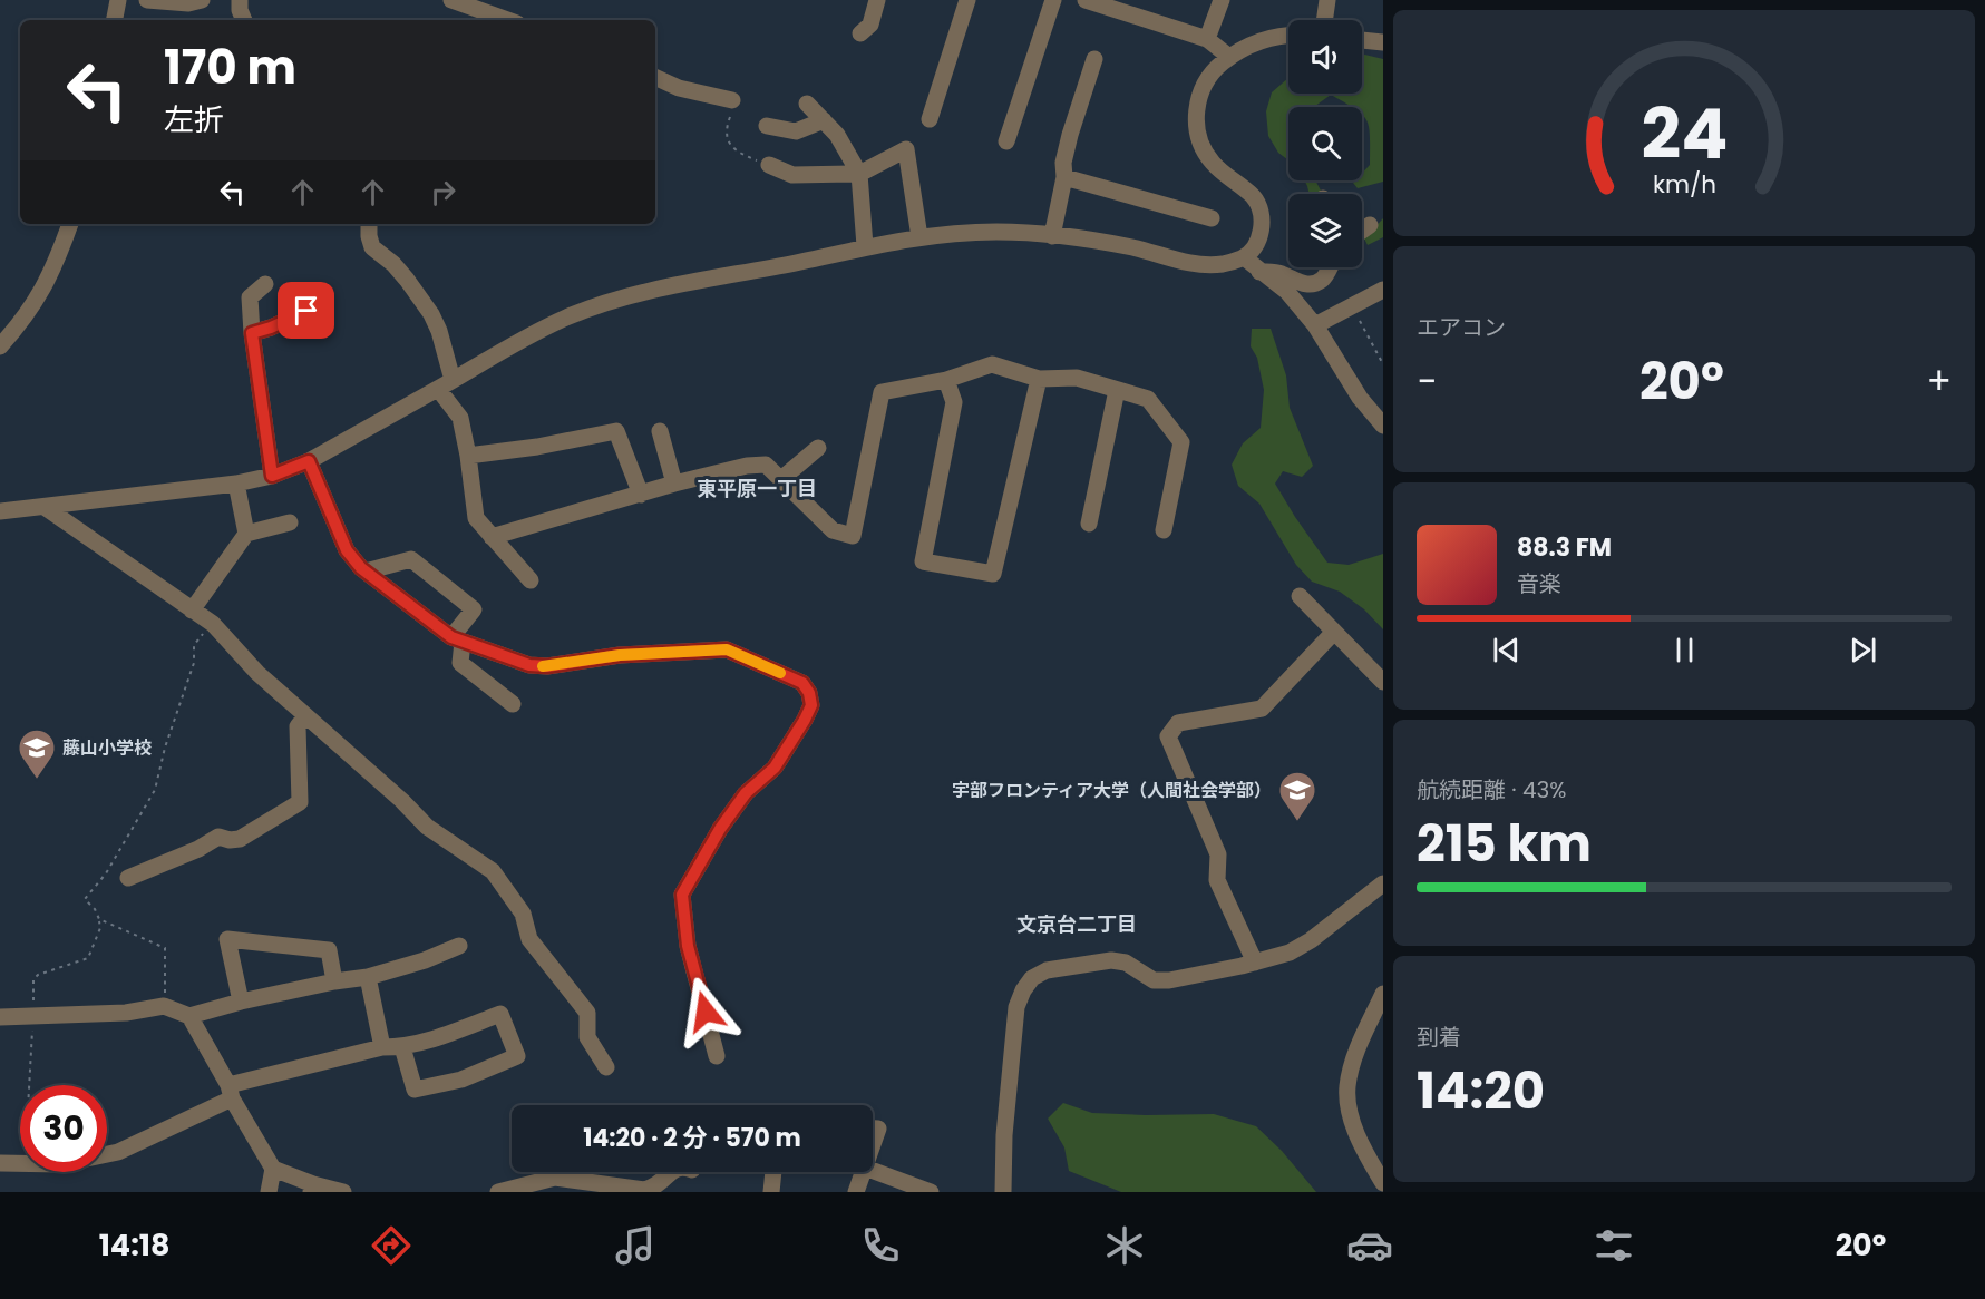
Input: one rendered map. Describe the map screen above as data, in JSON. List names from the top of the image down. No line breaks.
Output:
{"districts":["東平原一丁目","文京台二丁目"],"places":{"school or university":["藤山小学校","宇部フロンティア大学（人間社会学部）"]},"page":{"turn":["170 m","左折"],"tile":["エアコン",["航続距離 · 43%","215 km"],["到着","14:20"]],"heat":["−","20°","+"],"song":["88.3 FM","音楽"],"limit":"30","trip":"14:20 · 2 分 · 570 m","tabs":["14:18","20°"],"gauge":["24","km/h"]}}
